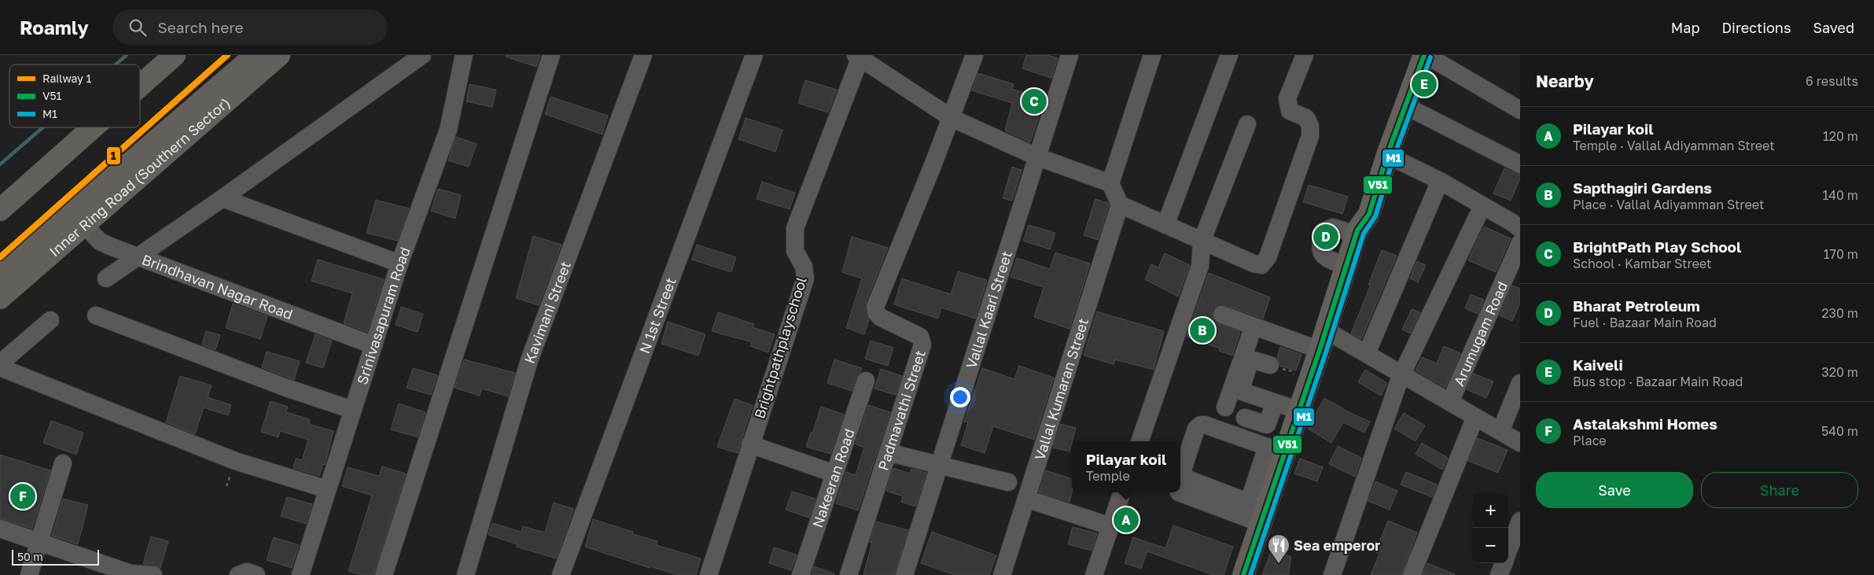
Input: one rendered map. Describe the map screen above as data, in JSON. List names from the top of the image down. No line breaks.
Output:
{"streets":{"main road":["Inner Ring Road (Southern Sector)"],"street":["Brindhavan Nagar Road","Vallal Kaari Street","Kavimani Street","N 1st Street","Srinivasapuram Road","Arumugam Road","Brightpathplayschool","Vallal Kumaran Street","Padmavathi Street","Nakeeran Road"]},"crossings":[["Inner Ring Road (Southern Sector)","Brindhavan Nagar Road"],["Brindhavan Nagar Road","Srinivasapuram Road"]],"places":{"restaurant":["Sea emperor"]},"lines":["rail line 1","transit line V51","transit line M1"],"legend":["Railway 1","V51","M1"],"scale_bar":"50 m","page":{"header":"Roamly","search":"Search here","nav":["Map","Directions","Saved"],"heading":["Nearby","6 results"],"pins":["E","C","D","B","F","A"],"list":[{"mark":"A","name":"Pilayar koil","note":"Temple · Vallal Adiyamman Street","value":"120 m"},{"mark":"B","name":"Sapthagiri Gardens","note":"Place · Vallal Adiyamman Street","value":"140 m"},{"mark":"C","name":"BrightPath Play School","note":"School · Kambar Street","value":"170 m"},{"mark":"D","name":"Bharat Petroleum","note":"Fuel · Bazaar Main Road","value":"230 m"},{"mark":"E","name":"Kaiveli","note":"Bus stop · Bazaar Main Road","value":"320 m"},{"mark":"F","name":"Astalakshmi Homes","note":"Place","value":"540 m"}],"popup":["Pilayar koil","Temple"],"buttons":["Save","Share"],"map_buttons":["+","−"],"scale":"50 m"}}
